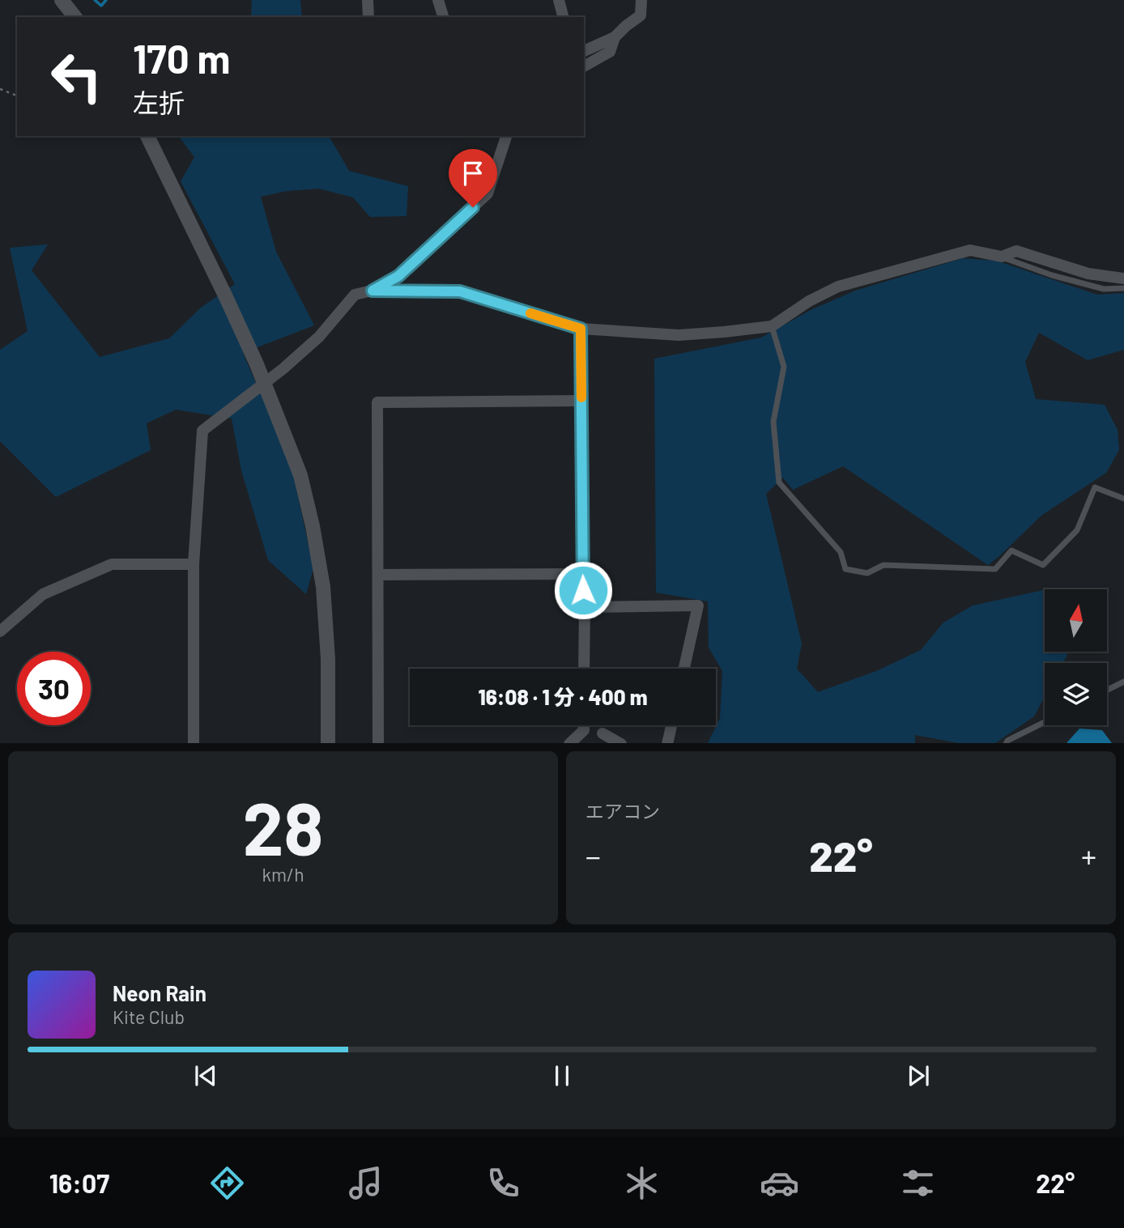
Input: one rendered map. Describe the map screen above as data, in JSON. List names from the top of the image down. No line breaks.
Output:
{"north":"top","page":{"turn":["170 m","左折"],"limit":"30","trip":"16:08 · 1 分 · 400 m","tile":[["28","km/h"],"エアコン"],"heat":["−","22°","+"],"song":["Neon Rain","Kite Club"],"tabs":["16:07","22°"]}}
